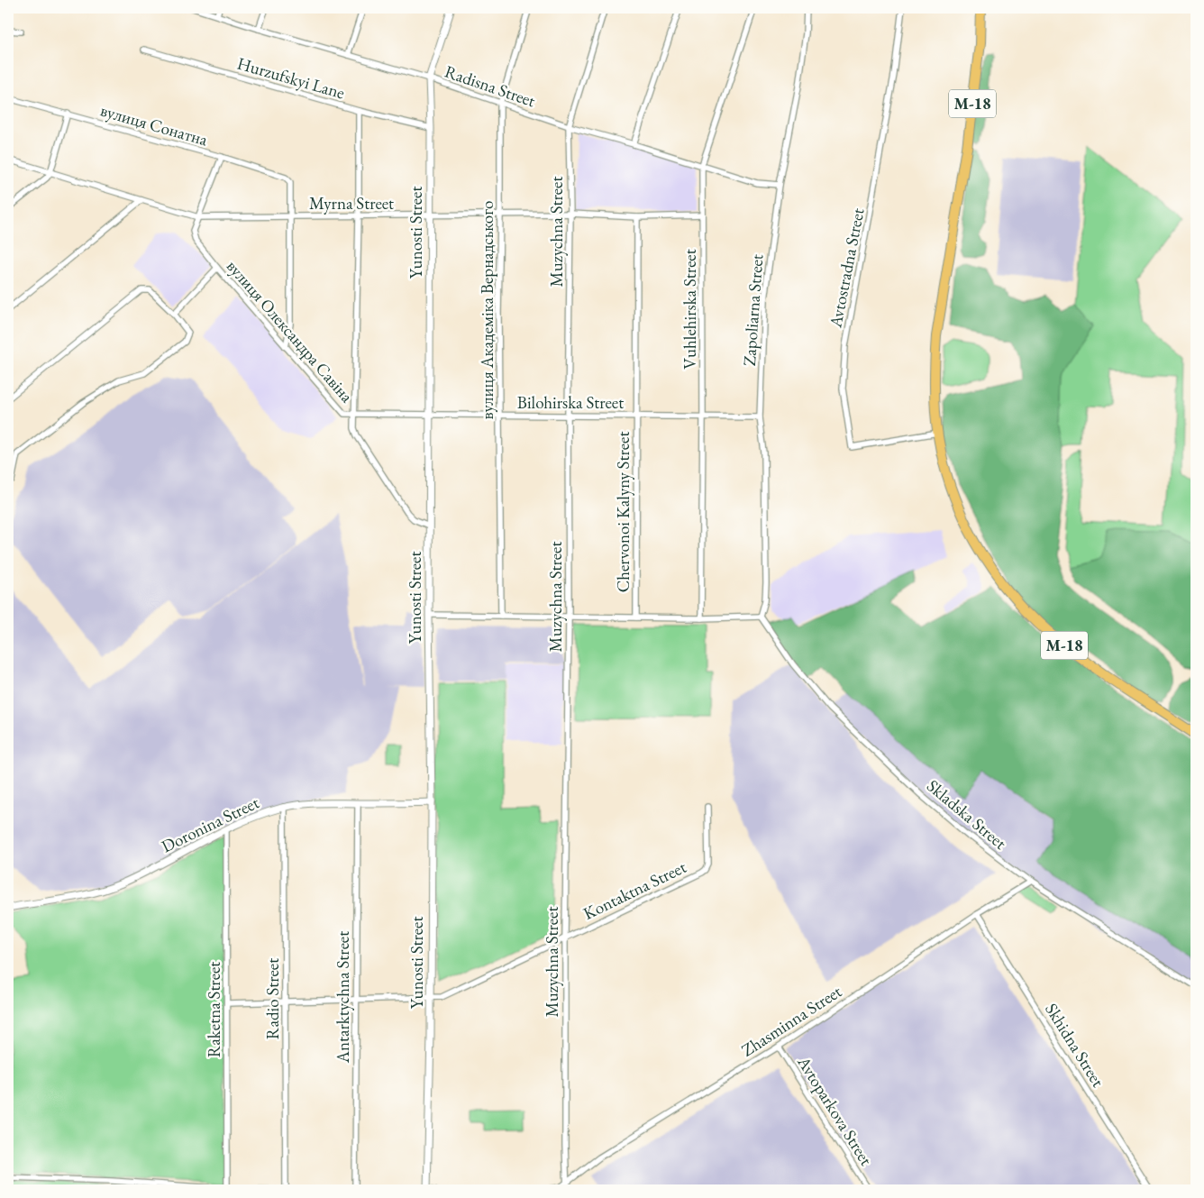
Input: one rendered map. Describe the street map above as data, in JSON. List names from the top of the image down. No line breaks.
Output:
{"streets":{"highway":["М-18"],"street":["Hurzufskyi Lane","Radisna Street","вулиця Сонатна","Myrna Street","Muzychna Street","Yunosti Street","Avtostradna Street","Vuhlehirska Street","вулиця Академіка Вернадського","Zapoliarna Street","вулиця Олександра Савіна","Bilohirska Street","Chervonoi Kalyny Street","Skladska Street","Doronina Street","Kontaktna Street","Antarktychna Street","Radio Street","Raketna Street","Zhasminna Street","Skhidna Street","Avtoparkova Street"]},"crossings":[["Hurzufskyi Lane","Yunosti Street"],["Radisna Street","Muzychna Street"],["Radisna Street","Yunosti Street"],["Radisna Street","Vuhlehirska Street"],["Radisna Street","вулиця Академіка Вернадського"],["Radisna Street","Zapoliarna Street"],["М-18","Avtostradna Street"],["вулиця Сонатна","Myrna Street"],["вулиця Сонатна","вулиця Олександра Савіна"],["Myrna Street","Muzychna Street"],["Myrna Street","Yunosti Street"],["Myrna Street","Vuhlehirska Street"],["Myrna Street","вулиця Академіка Вернадського"],["Myrna Street","вулиця Олександра Савіна"],["Myrna Street","Chervonoi Kalyny Street"],["Muzychna Street","Bilohirska Street"],["Muzychna Street","Kontaktna Street"],["Muzychna Street","Zhasminna Street"],["Yunosti Street","вулиця Олександра Савіна"],["Yunosti Street","Bilohirska Street"],["Yunosti Street","Doronina Street"],["Yunosti Street","Kontaktna Street"],["Vuhlehirska Street","Bilohirska Street"],["вулиця Академіка Вернадського","Bilohirska Street"],["Zapoliarna Street","Bilohirska Street"],["Zapoliarna Street","Skladska Street"],["вулиця Олександра Савіна","Bilohirska Street"],["Bilohirska Street","Chervonoi Kalyny Street"],["Skladska Street","Zhasminna Street"],["Doronina Street","Antarktychna Street"],["Doronina Street","Radio Street"],["Doronina Street","Raketna Street"],["Kontaktna Street","Antarktychna Street"],["Kontaktna Street","Radio Street"],["Kontaktna Street","Raketna Street"],["Zhasminna Street","Skhidna Street"],["Zhasminna Street","Avtoparkova Street"]]}
